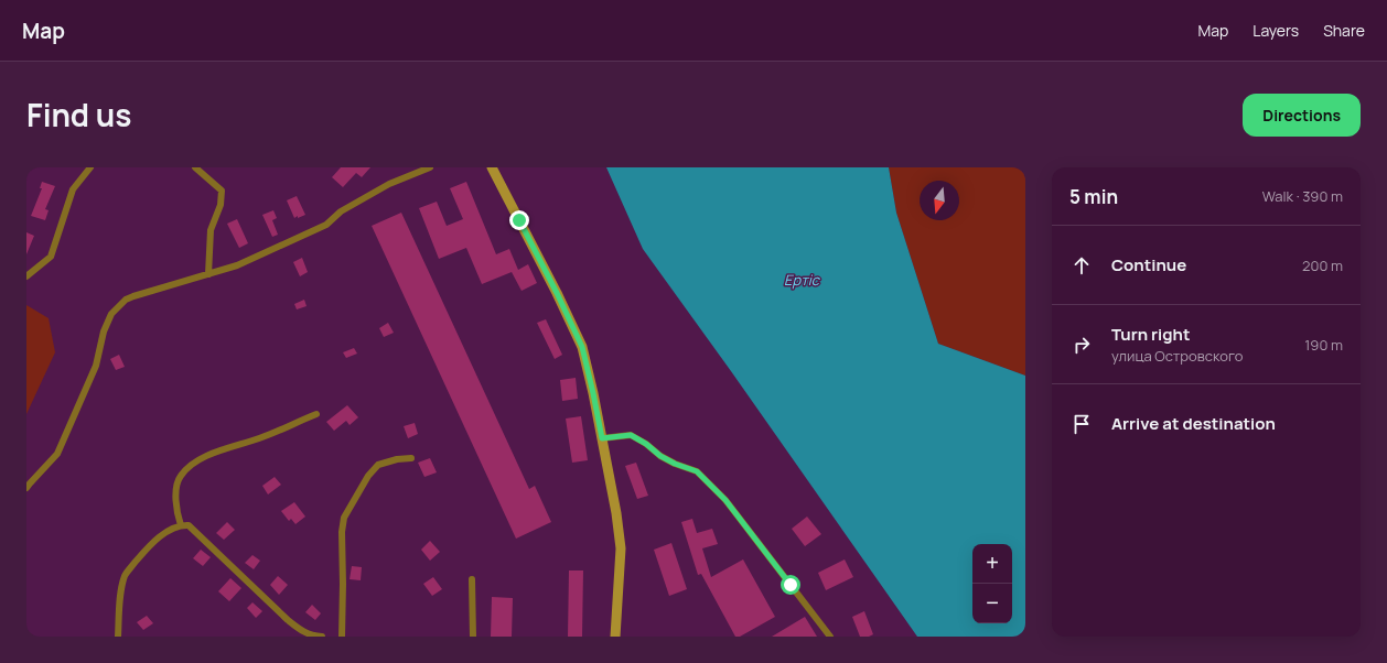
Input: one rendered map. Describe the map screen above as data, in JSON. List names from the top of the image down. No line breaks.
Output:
{"water":["Ертіс"],"north":"bottom","page":{"header":"Map","nav":["Map","Layers","Share"],"title":"Find us","buttons":"Directions","heading":["5 min","Walk · 390 m"],"list":[["Continue","200 m"],["Turn right","улица Островского","190 m"],"Arrive at destination"],"map_buttons":["+","−"]}}
